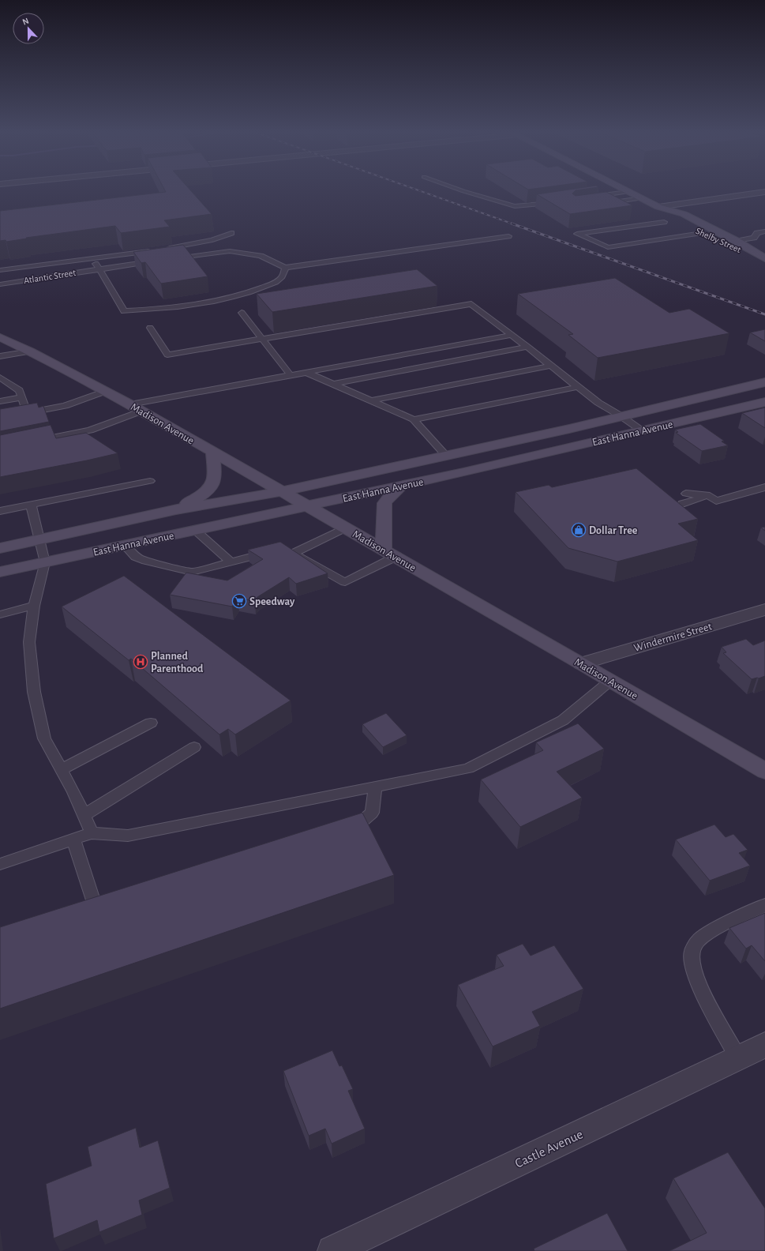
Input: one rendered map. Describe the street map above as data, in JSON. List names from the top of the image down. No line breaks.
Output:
{"streets":{"main road":["Shelby Street","Madison Avenue","East Hanna Avenue"],"street":["Windermire Street","Castle Avenue"],"lane":["Atlantic Street"]},"crossings":[["Madison Avenue","East Hanna Avenue"],["Madison Avenue","Windermire Street"]],"places":{"shop":["Dollar Tree"],"supermarket":["Speedway"],"hospital":["Planned Parenthood"]},"north":"top"}
